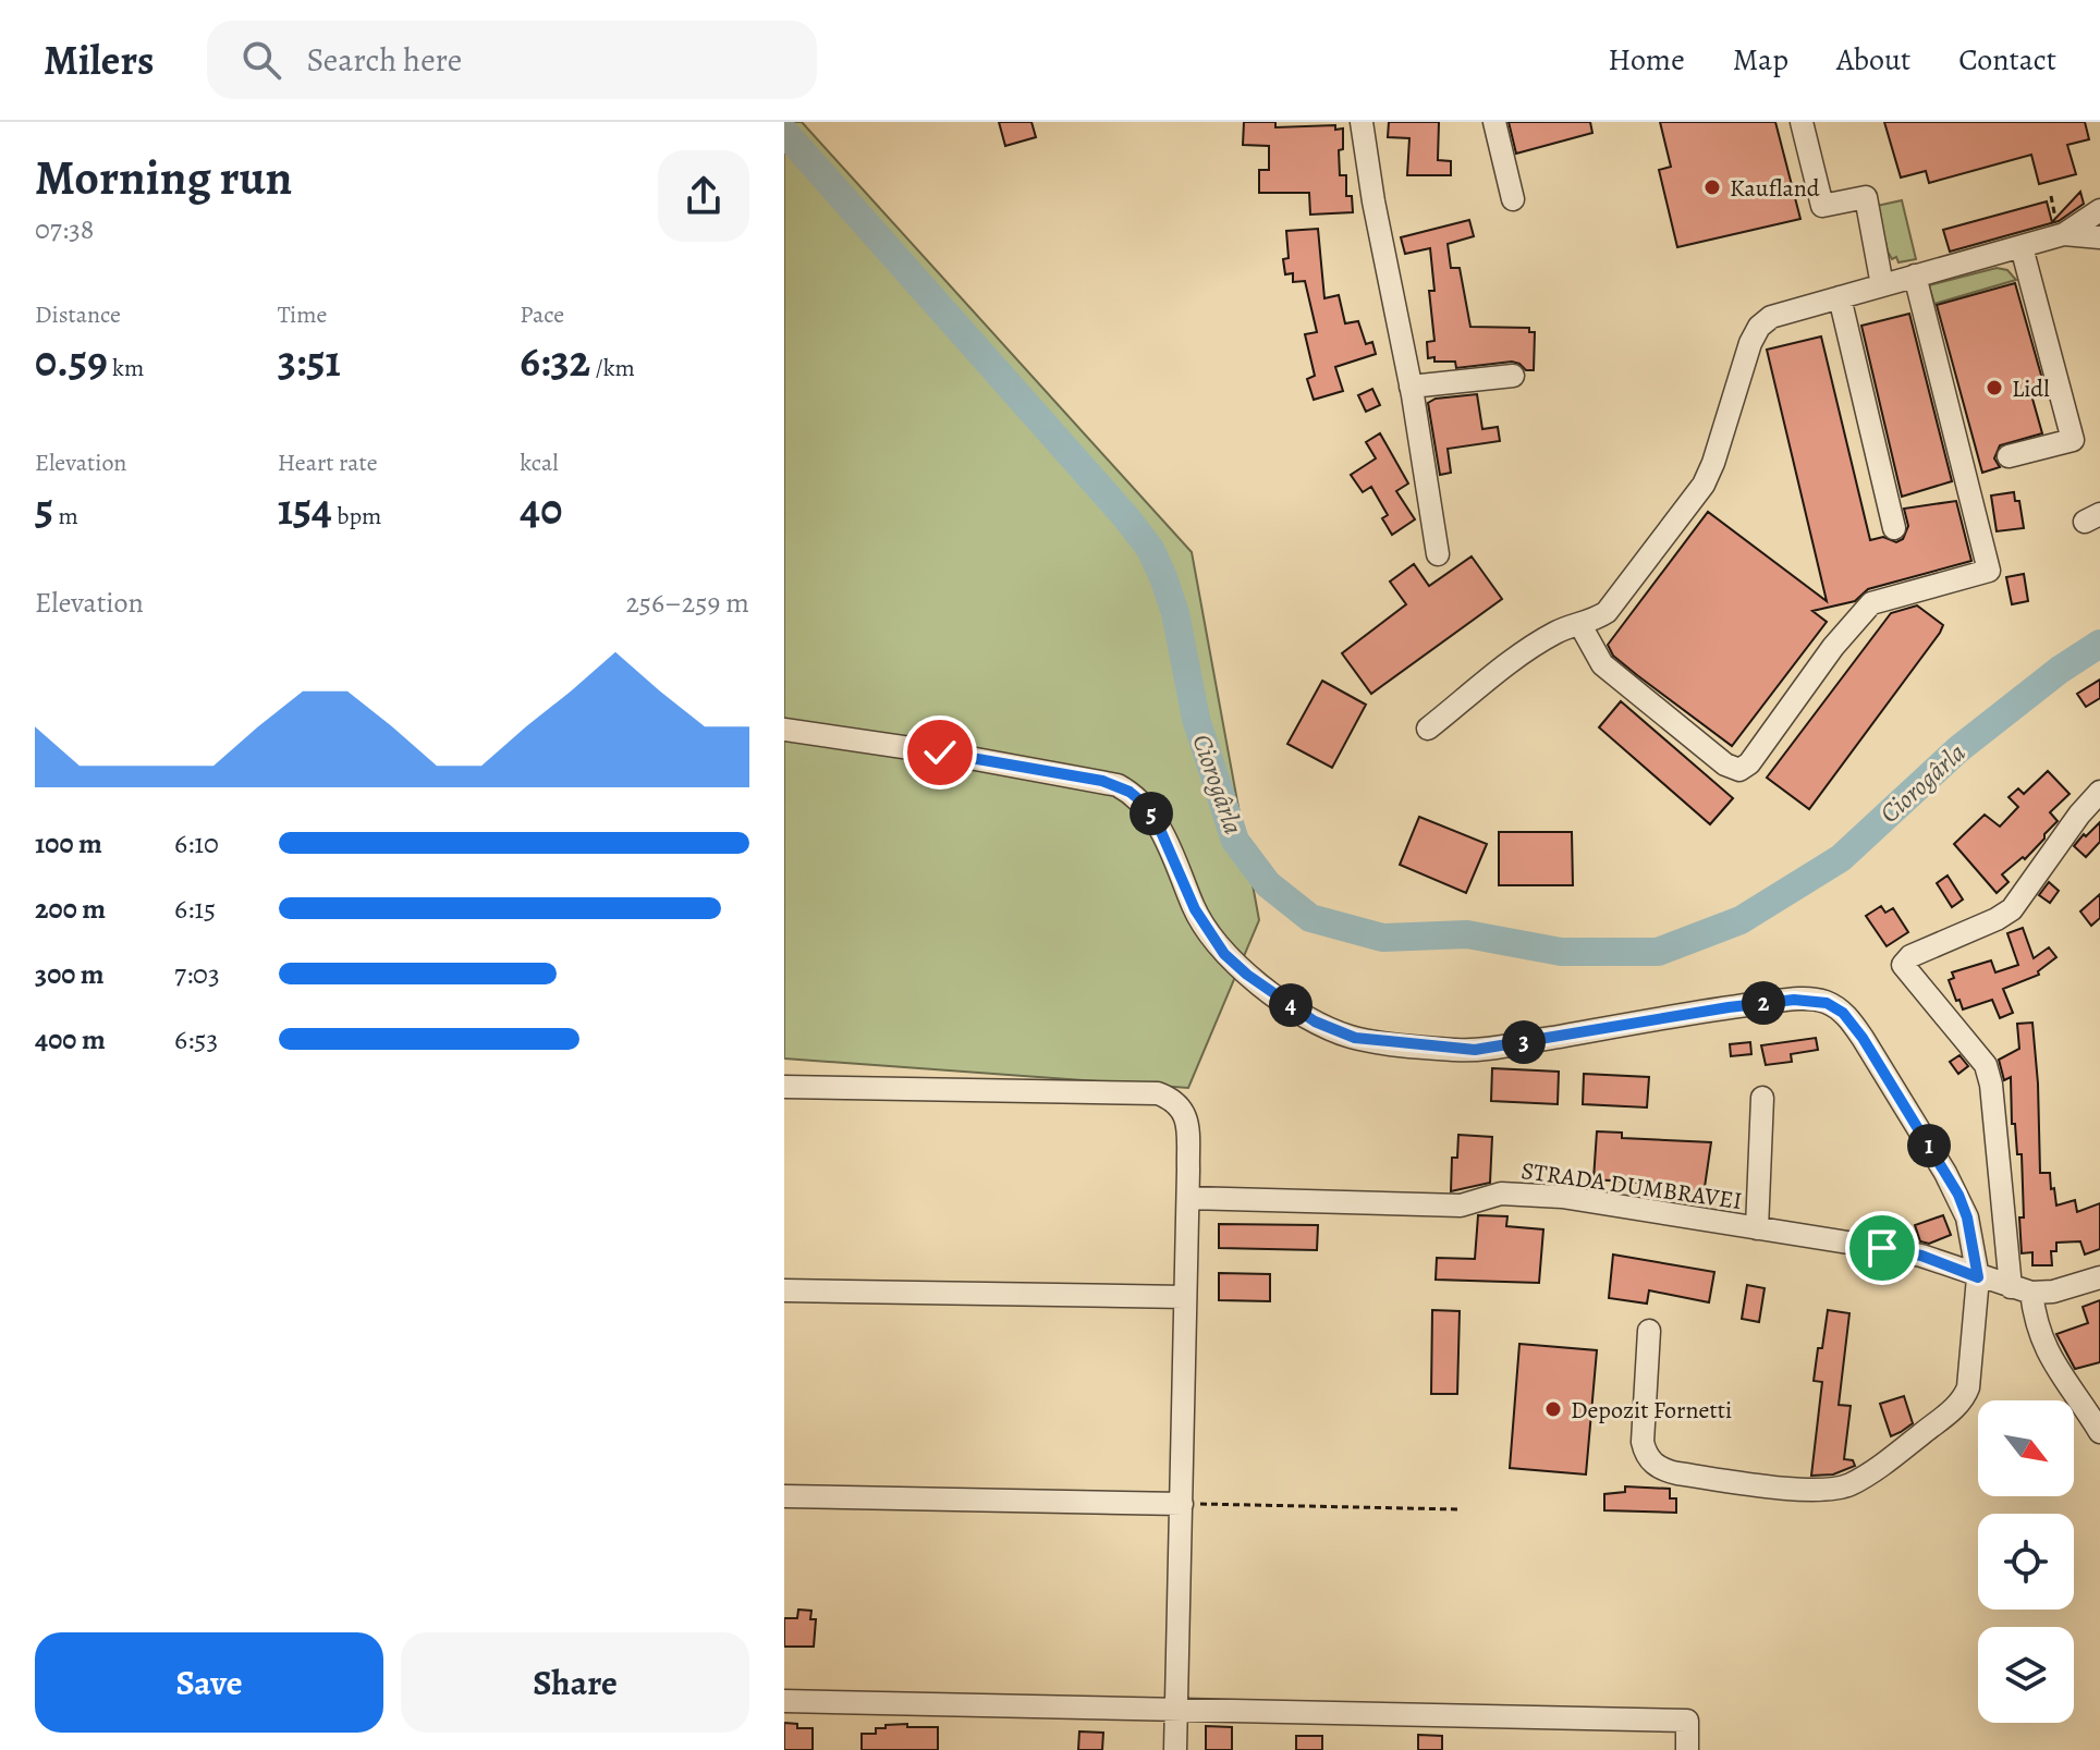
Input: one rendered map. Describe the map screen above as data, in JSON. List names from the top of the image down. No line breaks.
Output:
{"streets":{"street":["STRADA DUMBRAVEI"]},"water":["Ciorogârla"],"places":["Kaufland","Lidl","Depozit Fornetti"],"north":"bottom right","page":{"header":"Milers","search":"Search here","nav":["Home","Map","About","Contact"],"heading":["Morning run","07:38"],"stats":[["Distance","0.59 km"],["Time","3:51"],["Pace","6:32 /km"],["Elevation","5 m"],["Heart rate","154 bpm"],["kcal","40"]],"chart":["Elevation","256–259 m"],"pins":["5","2","4","3","1"],"list":[{"name":"100 m","note":"6:10"},{"name":"200 m","note":"6:15"},{"name":"300 m","note":"7:03"},{"name":"400 m","note":"6:53"}],"buttons":["Save","Share"]}}
